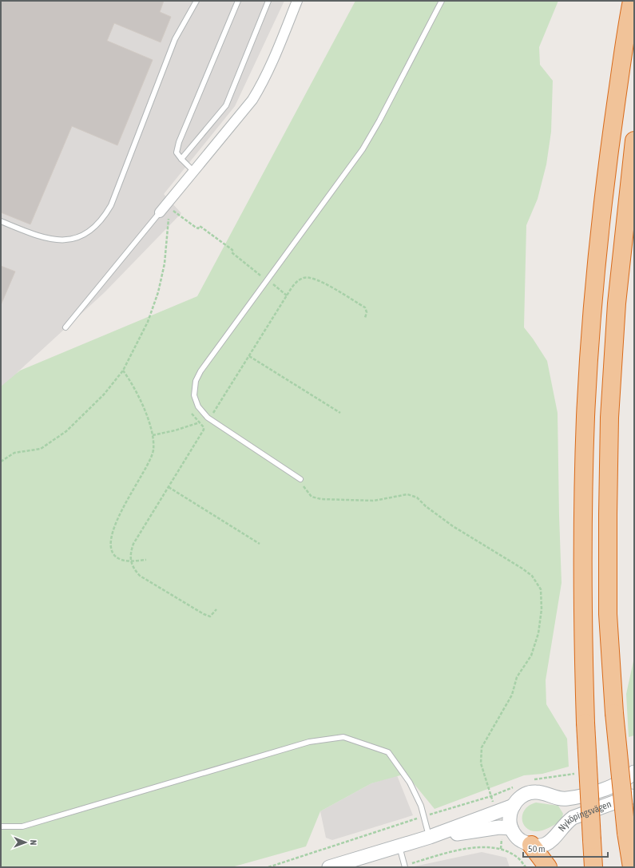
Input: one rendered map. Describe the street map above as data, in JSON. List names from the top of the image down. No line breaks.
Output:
{"streets":{"main road":["Nyköpingsvägen"]},"scale_bar":"50 m","north":"right"}
